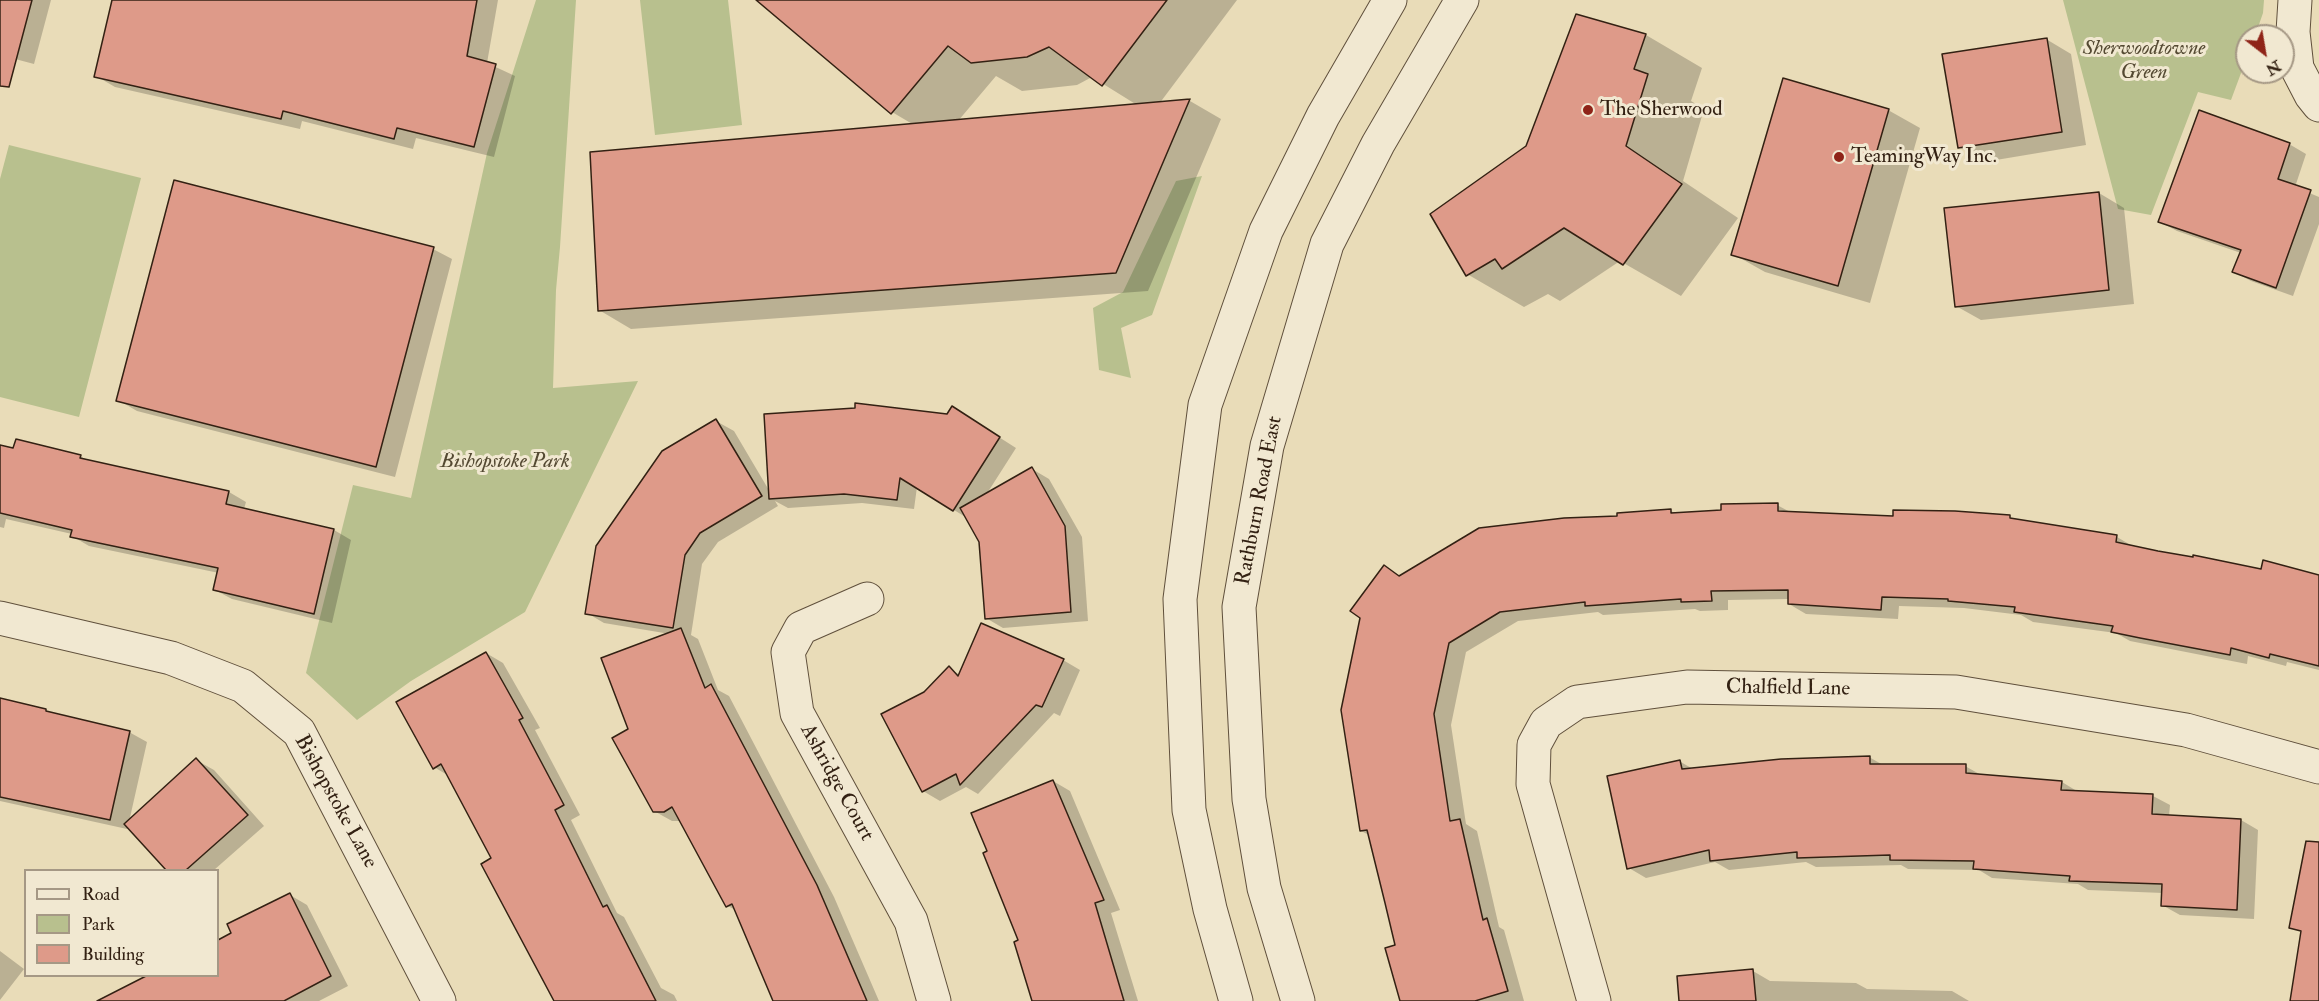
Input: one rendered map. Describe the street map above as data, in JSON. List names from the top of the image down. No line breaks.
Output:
{"streets":{"street":["Rathburn Road East","Chalfield Lane","Ashridge Court","Bishopstoke Lane"]},"parks":["Sherwoodtowne Green","Bishopstoke Park"],"places":["The Sherwood","TeamingWay Inc."],"legend":["Road","Park","Building"],"north":"bottom right"}
